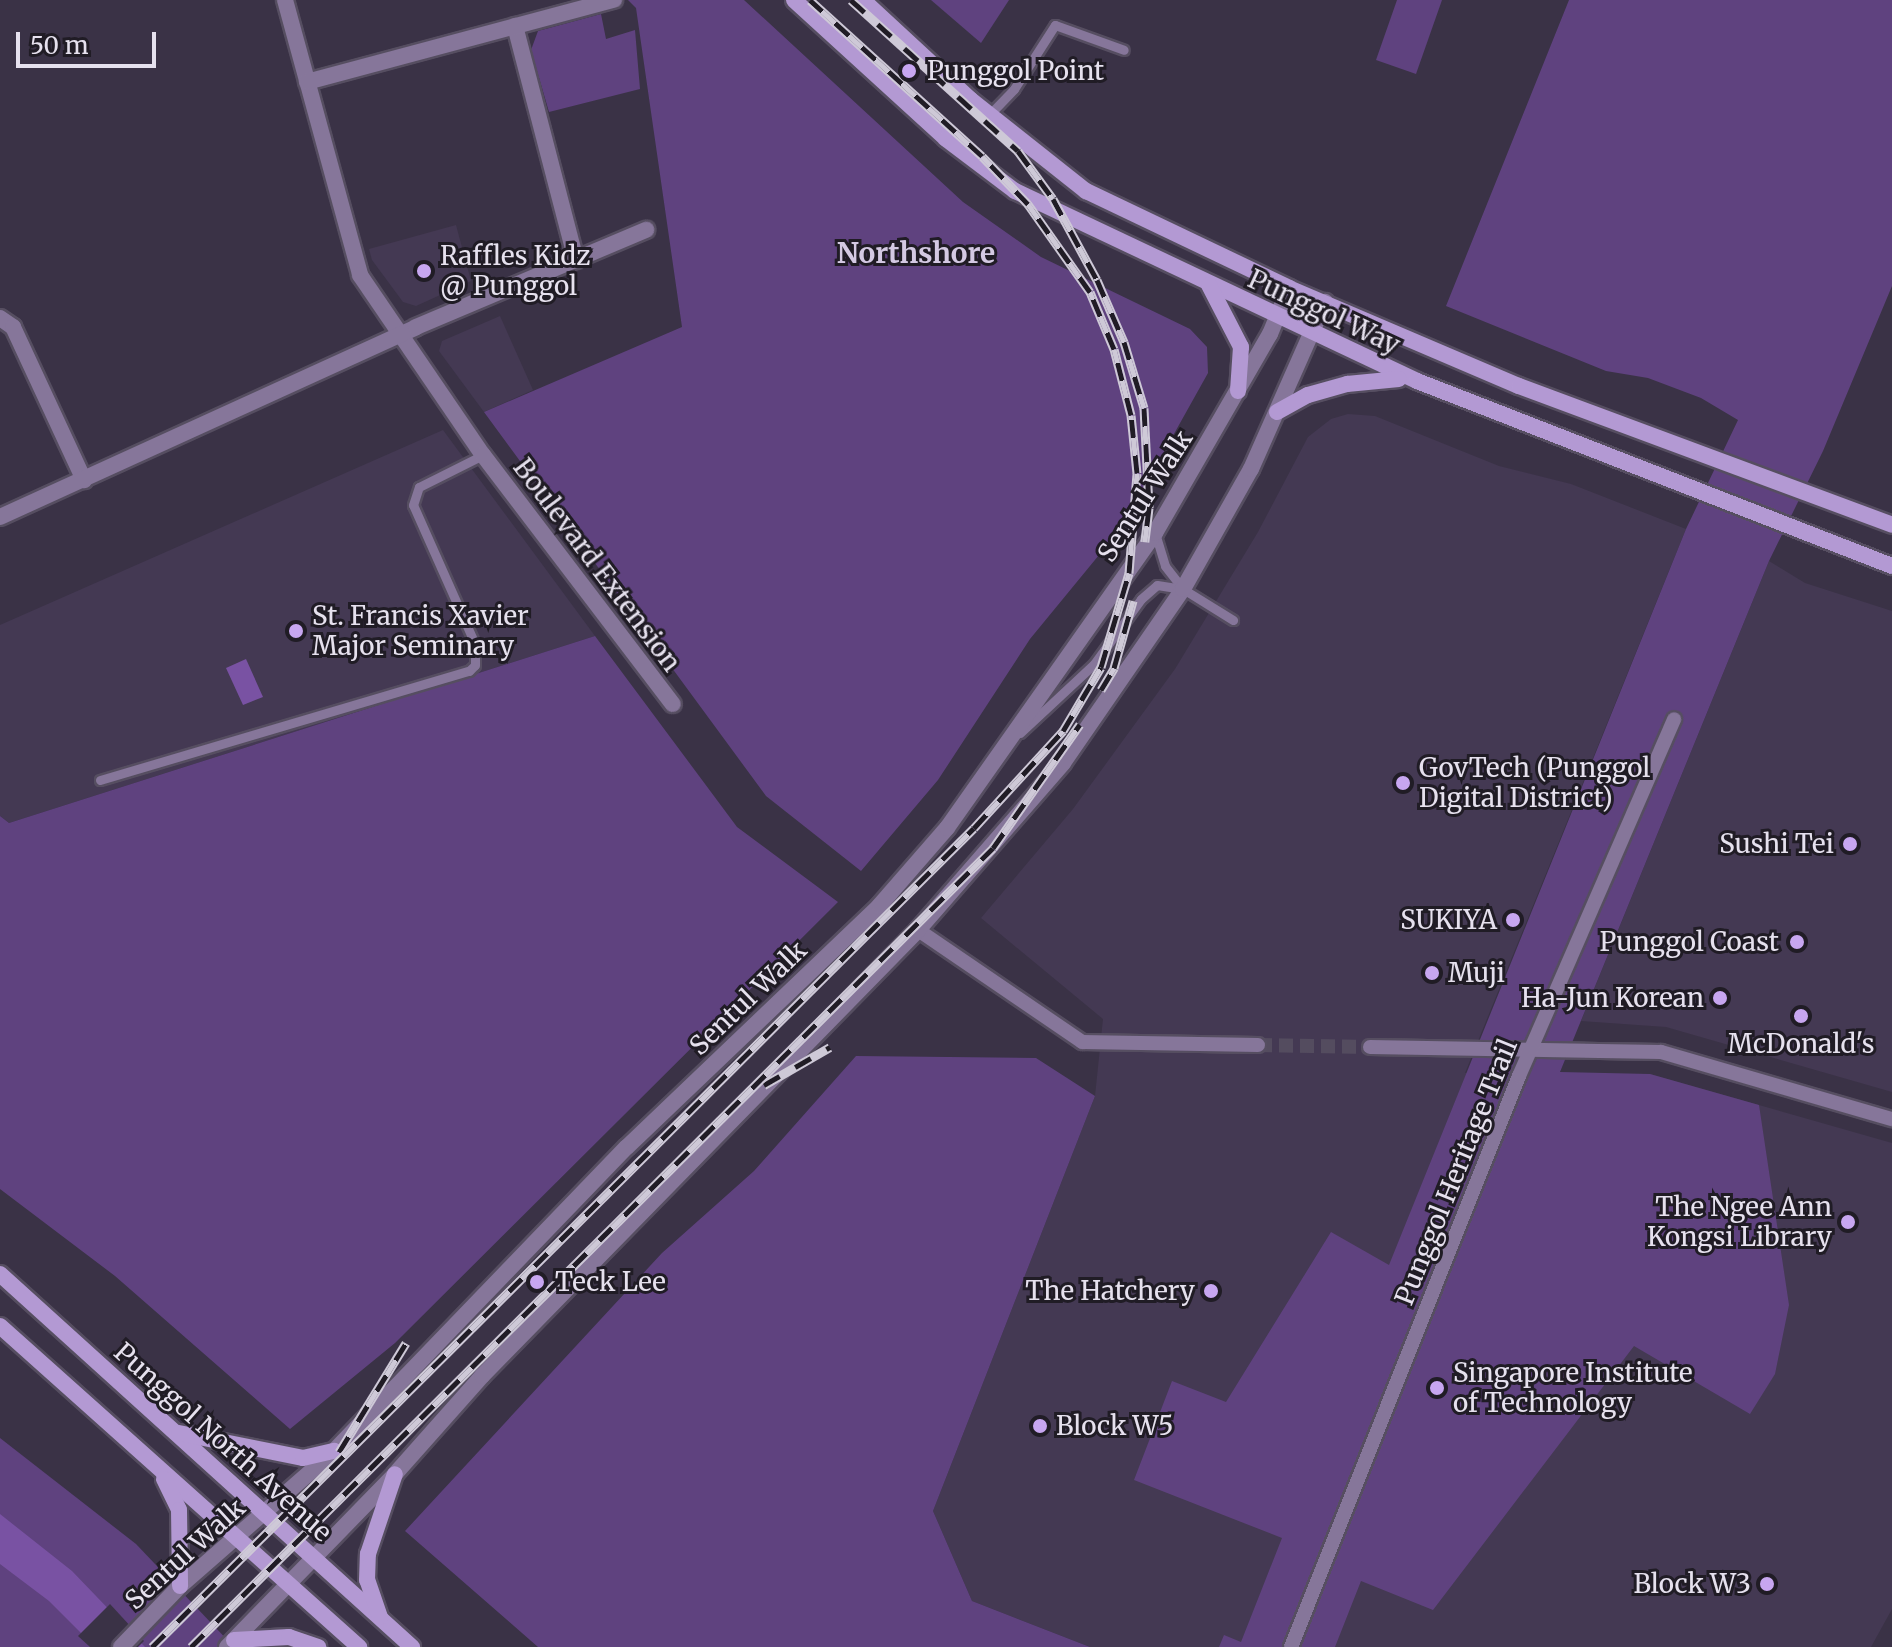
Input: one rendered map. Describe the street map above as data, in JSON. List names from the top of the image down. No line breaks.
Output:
{"streets":{"main road":["Punggol Way","Punggol North Avenue"],"street":["Sentul Walk","Boulevard Extension","Punggol Heritage Trail"]},"crossings":[["Punggol Way","Sentul Walk"],["Sentul Walk","Punggol North Avenue"]],"districts":["Northshore"],"places":["Punggol Point","Raffles Kidz @ Punggol","St. Francis Xavier Major Seminary","GovTech (Punggol Digital District)","Sushi Tei","SUKIYA","Punggol Coast","Muji","Ha-Jun Korean","McDonald's","The Ngee Ann Kongsi Library","Teck Lee","The Hatchery","Singapore Institute of Technology","Block W5","Block W3"],"scale_bar":"50 m"}
